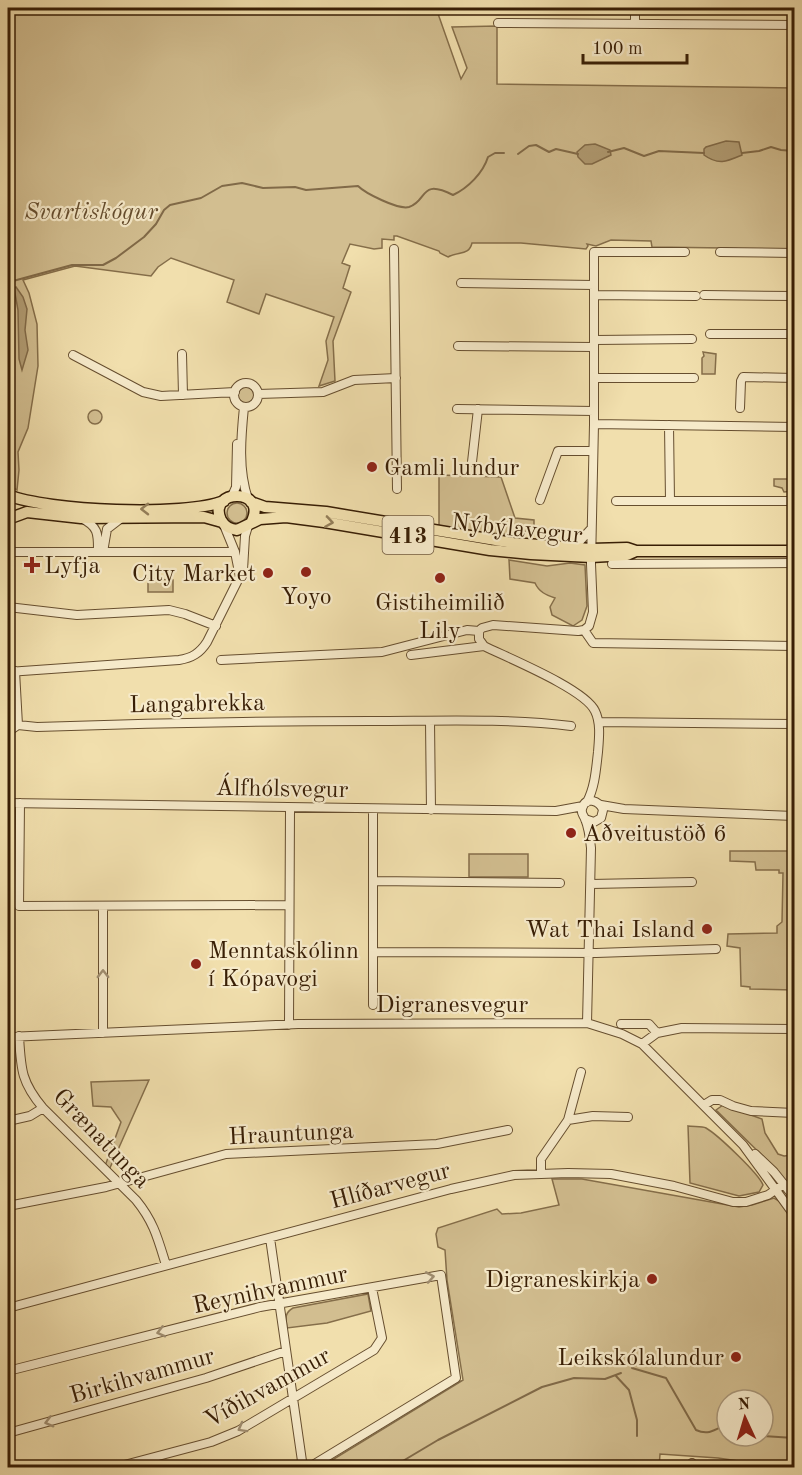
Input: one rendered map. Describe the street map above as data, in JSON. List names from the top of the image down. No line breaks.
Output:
{"streets":{"main road":["Nýbýlavegur","413"],"street":["Langabrekka","Álfhólsvegur","Digranesvegur","Hrauntunga","Grænatunga","Hlíðarvegur","Reynihvammur","Birkihvammur","Víðihvammur"]},"crossings":[["Nýbýlavegur","413"],["Digranesvegur","Grænatunga"],["Digranesvegur","Hlíðarvegur"],["Hrauntunga","Grænatunga"],["Grænatunga","Hlíðarvegur"],["Reynihvammur","Víðihvammur"]],"one_way":["Birkihvammur","Víðihvammur"],"parks":["Svartiskógur"],"places":{"other":["Gamli lundur","Yoyo","City Market","Gistiheimilið Lily","Aðveitustöð 6","Wat Thai Island","Menntaskólinn í Kópavogi","Digraneskirkja","Leikskólalundur"],"health":["Lyfja"]},"scale_bar":"100 m","north":"top"}
